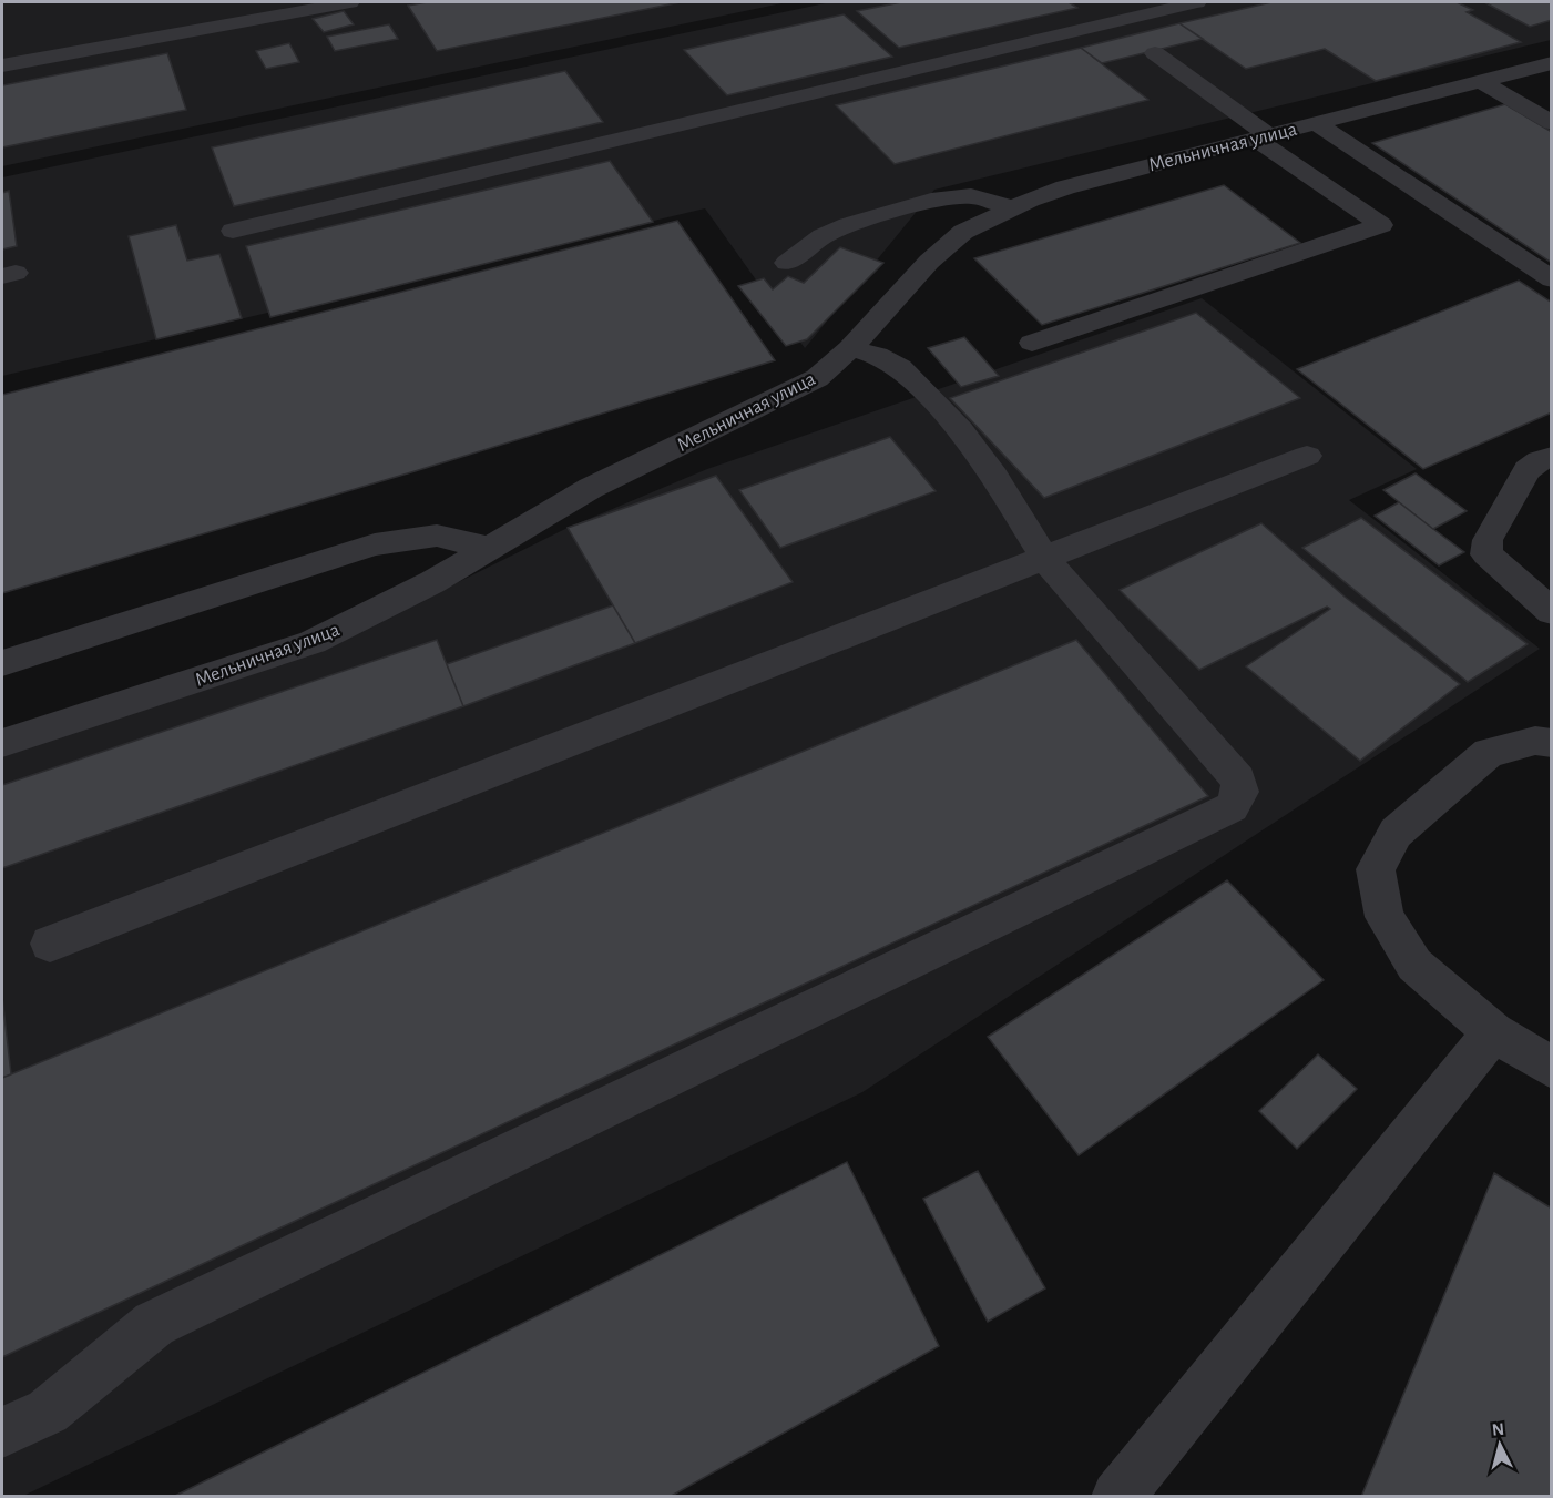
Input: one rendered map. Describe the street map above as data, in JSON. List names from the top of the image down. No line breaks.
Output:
{"streets":{"street":["Мельничная улица"]},"north":"top"}
